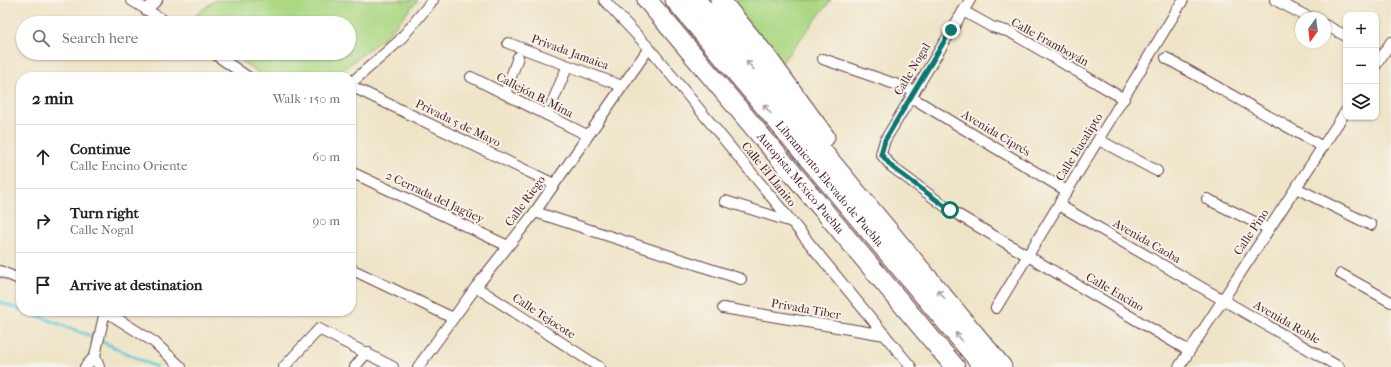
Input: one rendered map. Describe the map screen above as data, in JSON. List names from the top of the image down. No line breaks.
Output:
{"streets":{"highway":["Libramiento Elevado de Puebla","Autopista México-Puebla"],"street":["Calle Framboyán","Privada Jamaica","Calle Nogal","Callejón B. Mina","Privada 5 de Mayo","Avenida Ciprés","Calle Eucalipto","Calle El Llanito","2 Cerrada del Jagüey","Calle Riego","Calle Pino","Avenida Caoba","Calle Encino","Privada Tiber","Calle Tejocote","Avenida Roble"]},"crossings":[["Calle Framboyán","Calle Nogal"],["Calle Framboyán","Calle Eucalipto"],["Privada Jamaica","Calle Riego"],["Calle Nogal","Avenida Ciprés"],["Calle Nogal","Calle Encino"],["Callejón B. Mina","Calle Riego"],["Privada 5 de Mayo","Calle Riego"],["Avenida Ciprés","Calle Eucalipto"],["Calle Eucalipto","Avenida Caoba"],["Calle Eucalipto","Calle Encino"],["Calle El Llanito","Calle Riego"],["Calle El Llanito","Privada Tiber"],["2 Cerrada del Jagüey","Calle Riego"],["Calle Riego","Calle Tejocote"],["Calle Pino","Avenida Caoba"],["Calle Pino","Calle Encino"],["Calle Pino","Avenida Roble"],["Avenida Caoba","Avenida Roble"]],"north":"bottom","page":{"map_buttons":["+","−"],"search":"Search here","heading":["2 min","Walk · 150 m"],"list":[["Continue","Calle Encino Oriente","60 m"],["Turn right","Calle Nogal","90 m"],"Arrive at destination"]}}
